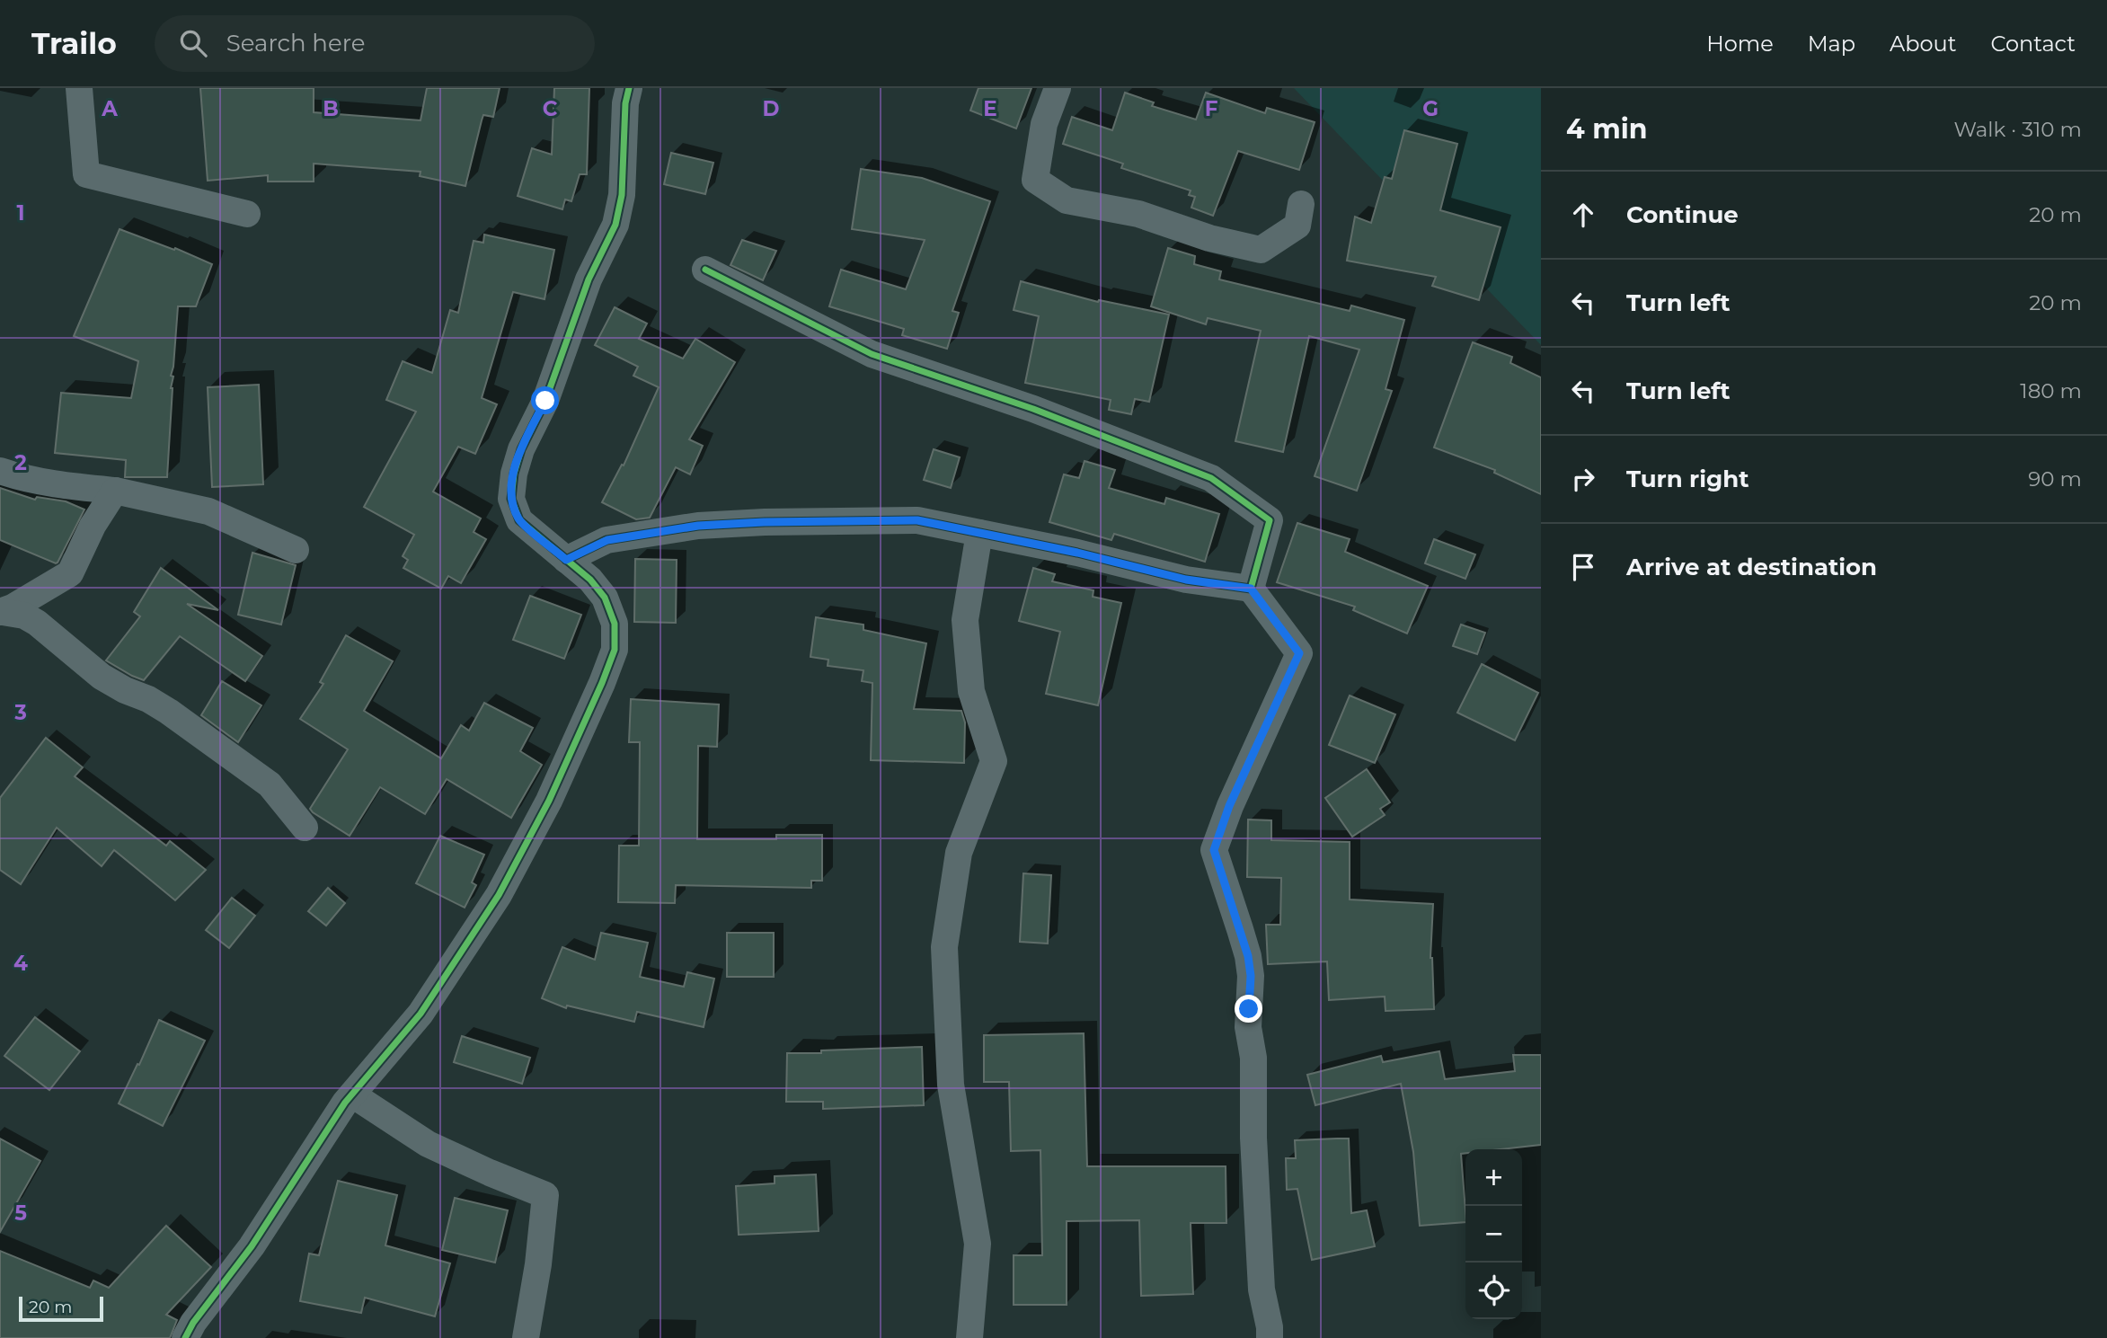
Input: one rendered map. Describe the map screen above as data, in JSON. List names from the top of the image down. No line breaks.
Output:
{"scale_bar":"20 m","page":{"header":"Trailo","search":"Search here","nav":["Home","Map","About","Contact"],"heading":["4 min","Walk · 310 m"],"list":[["Continue","20 m"],["Turn left","20 m"],["Turn left","180 m"],["Turn right","90 m"],"Arrive at destination"],"map_buttons":["+","−"],"scale":"20 m"},"grid":{"columns":["A","B","C","D","E","F","G"],"rows":["1","2","3","4","5"]}}
